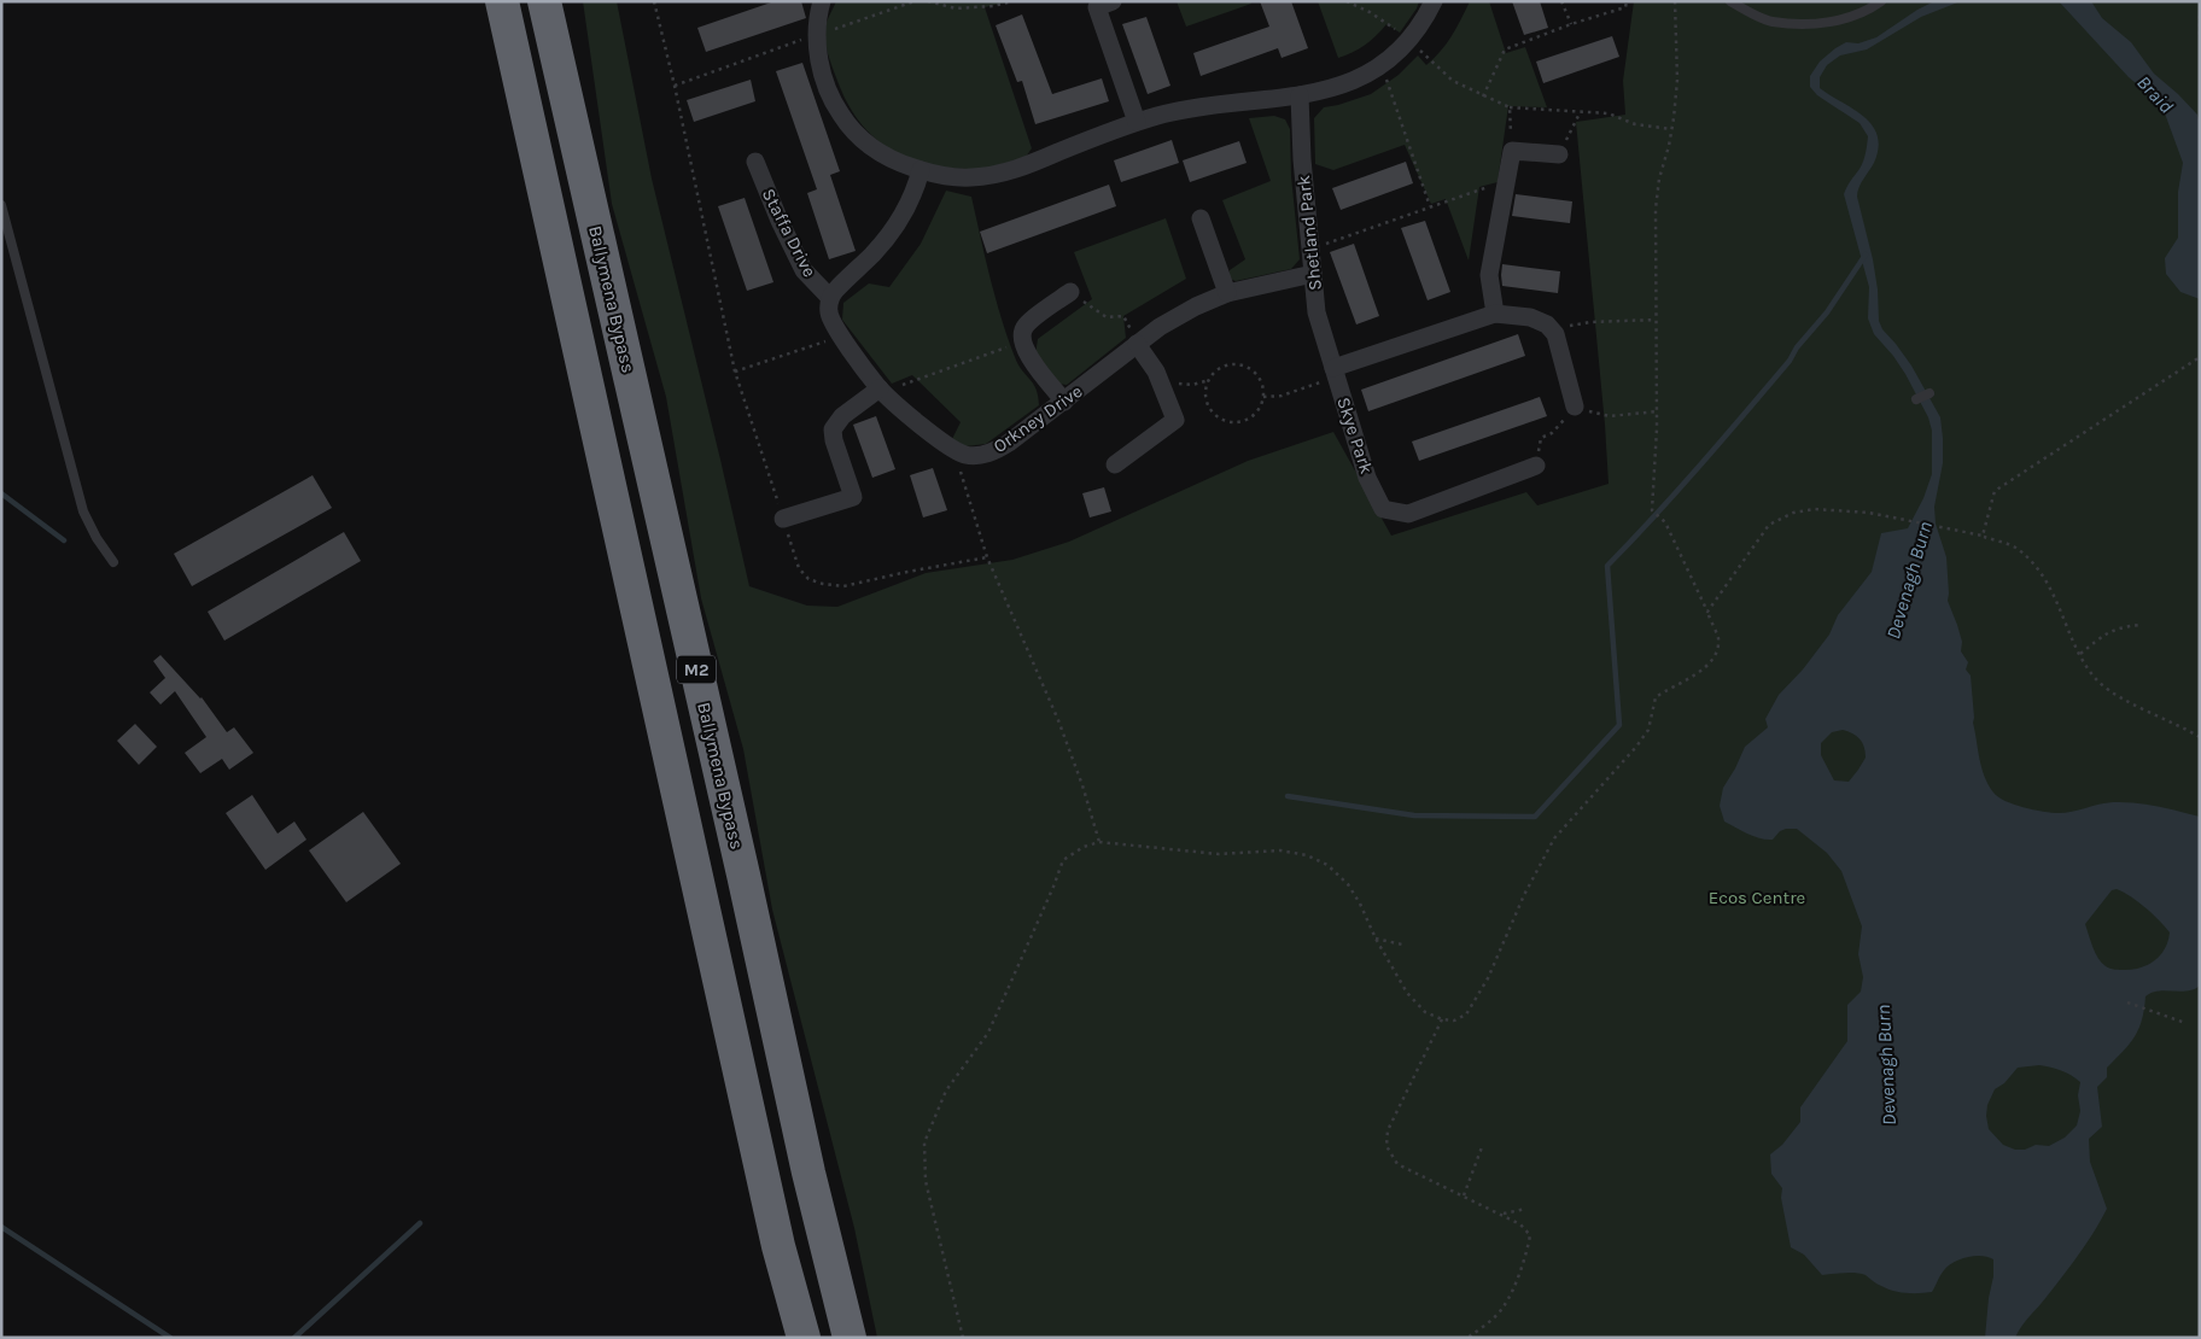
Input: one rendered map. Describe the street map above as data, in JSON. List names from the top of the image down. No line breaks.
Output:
{"streets":{"highway":["Ballymena Bypass","M2"],"street":["Staffa Drive","Shetland Park","Orkney Drive","Skye Park"]},"crossings":[["Shetland Park","Orkney Drive"],["Shetland Park","Skye Park"]],"water":["Braid","Devenagh Burn"],"parks":["Ecos Centre"]}
